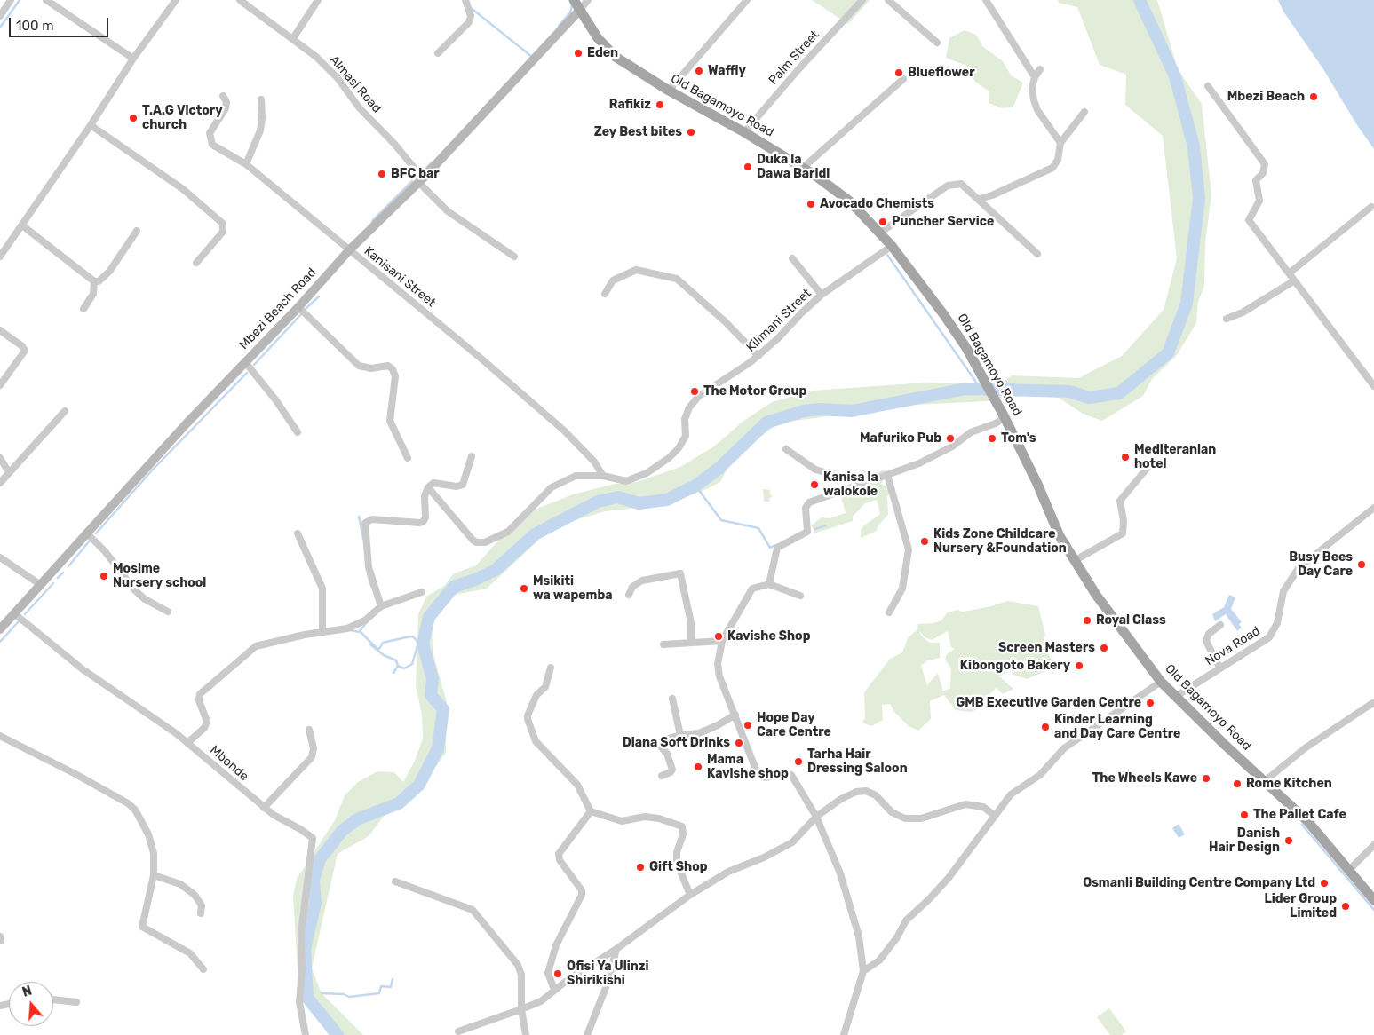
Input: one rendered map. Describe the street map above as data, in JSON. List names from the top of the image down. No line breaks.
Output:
{"streets":{"main road":["Old Bagamoyo Road","Mbezi Beach Road"],"street":["Palm Street","Almasi Road","Kanisani Street","Kilimani Street","Nova Road","Mbonde"]},"crossings":[["Palm Street","Old Bagamoyo Road"],["Almasi Road","Mbezi Beach Road"],["Old Bagamoyo Road","Mbezi Beach Road"],["Old Bagamoyo Road","Kilimani Street"],["Old Bagamoyo Road","Nova Road"],["Kanisani Street","Mbezi Beach Road"],["Kanisani Street","Kilimani Street"],["Mbezi Beach Road","Mbonde"]],"places":["Eden","Waffly","Blueflower","Mbezi Beach","Rafikiz","T.A.G Victory church","Zey Best bites","Duka la Dawa Baridi","BFC bar","Avocado Chemists","Puncher Service","The Motor Group","Mafuriko Pub","Tom's","Mediteranian hotel","Kanisa la walokole","Kids Zone Childcare Nursery &Foundation","Busy Bees Day Care","Mosime Nursery school","Msikiti wa wapemba","Royal Class","Kavishe Shop","Screen Masters","Kibongoto Bakery","GMB Executive Garden Centre","Hope Day Care Centre","Kinder Learning and Day Care Centre","Diana Soft Drinks","Tarha Hair Dressing Saloon","Mama Kavishe shop","The Wheels Kawe","Rome Kitchen","The Pallet Cafe","Danish Hair Design","Gift Shop","Osmanli Building Centre Company Ltd","Lider Group Limited","Ofisi Ya Ulinzi Shirikishi"],"scale_bar":"100 m","north":"top"}
